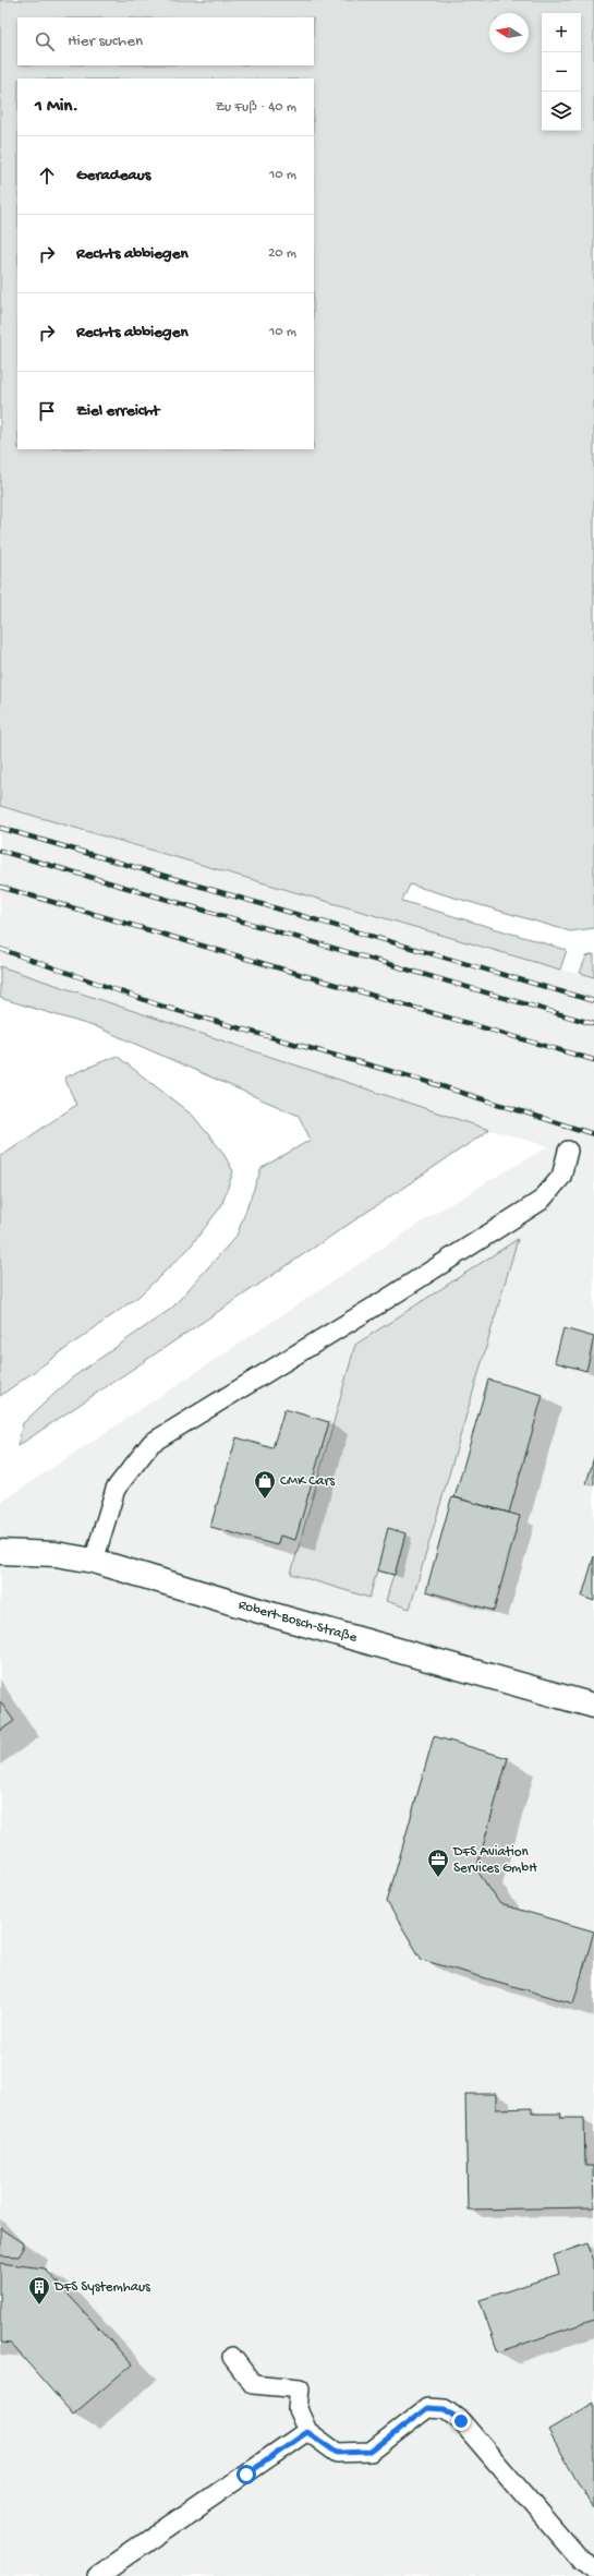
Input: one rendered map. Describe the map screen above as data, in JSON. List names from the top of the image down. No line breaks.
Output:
{"streets":{"street":["Robert-Bosch-Straße"]},"places":{"shop":["CMK Cars"],"office":["DFS Aviation Services GmbH"],"building":["DFS Systemhaus"]},"north":"left","page":{"map_buttons":["+","−"],"search":"Hier suchen","heading":["1 Min.","Zu Fuß · 40 m"],"list":[["Geradeaus","10 m"],["Rechts abbiegen","20 m"],["Rechts abbiegen","10 m"],"Ziel erreicht"]}}
